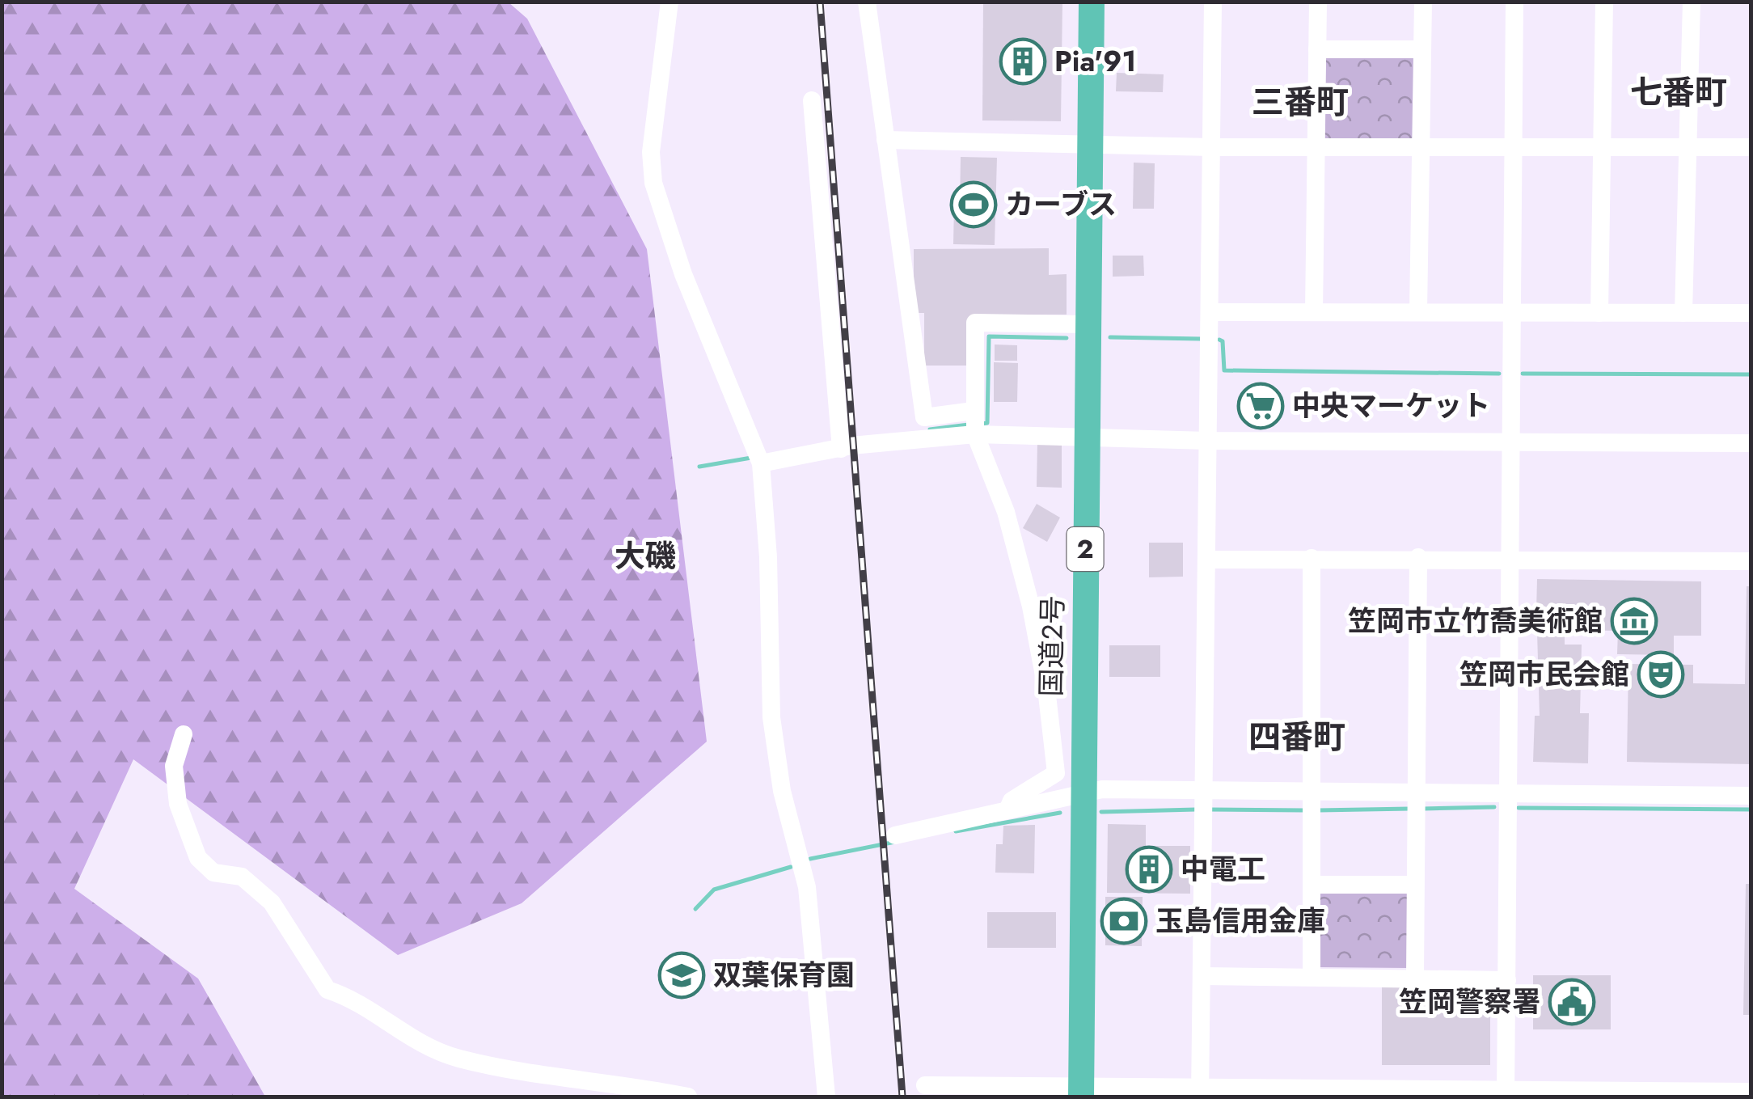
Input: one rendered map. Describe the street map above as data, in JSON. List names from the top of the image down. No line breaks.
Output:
{"streets":{"highway":["2","国道2号"]},"districts":["七番町","三番町","大磯","四番町"],"places":{"building":["Pia'91","中電工"],"sports":["カーブス"],"supermarket":["中央マーケット"],"museum":["笠岡市立竹喬美術館"],"theatre":["笠岡市民会館"],"bank":["玉島信用金庫"],"school or university":["双葉保育園"],"public building":["笠岡警察署"]}}
